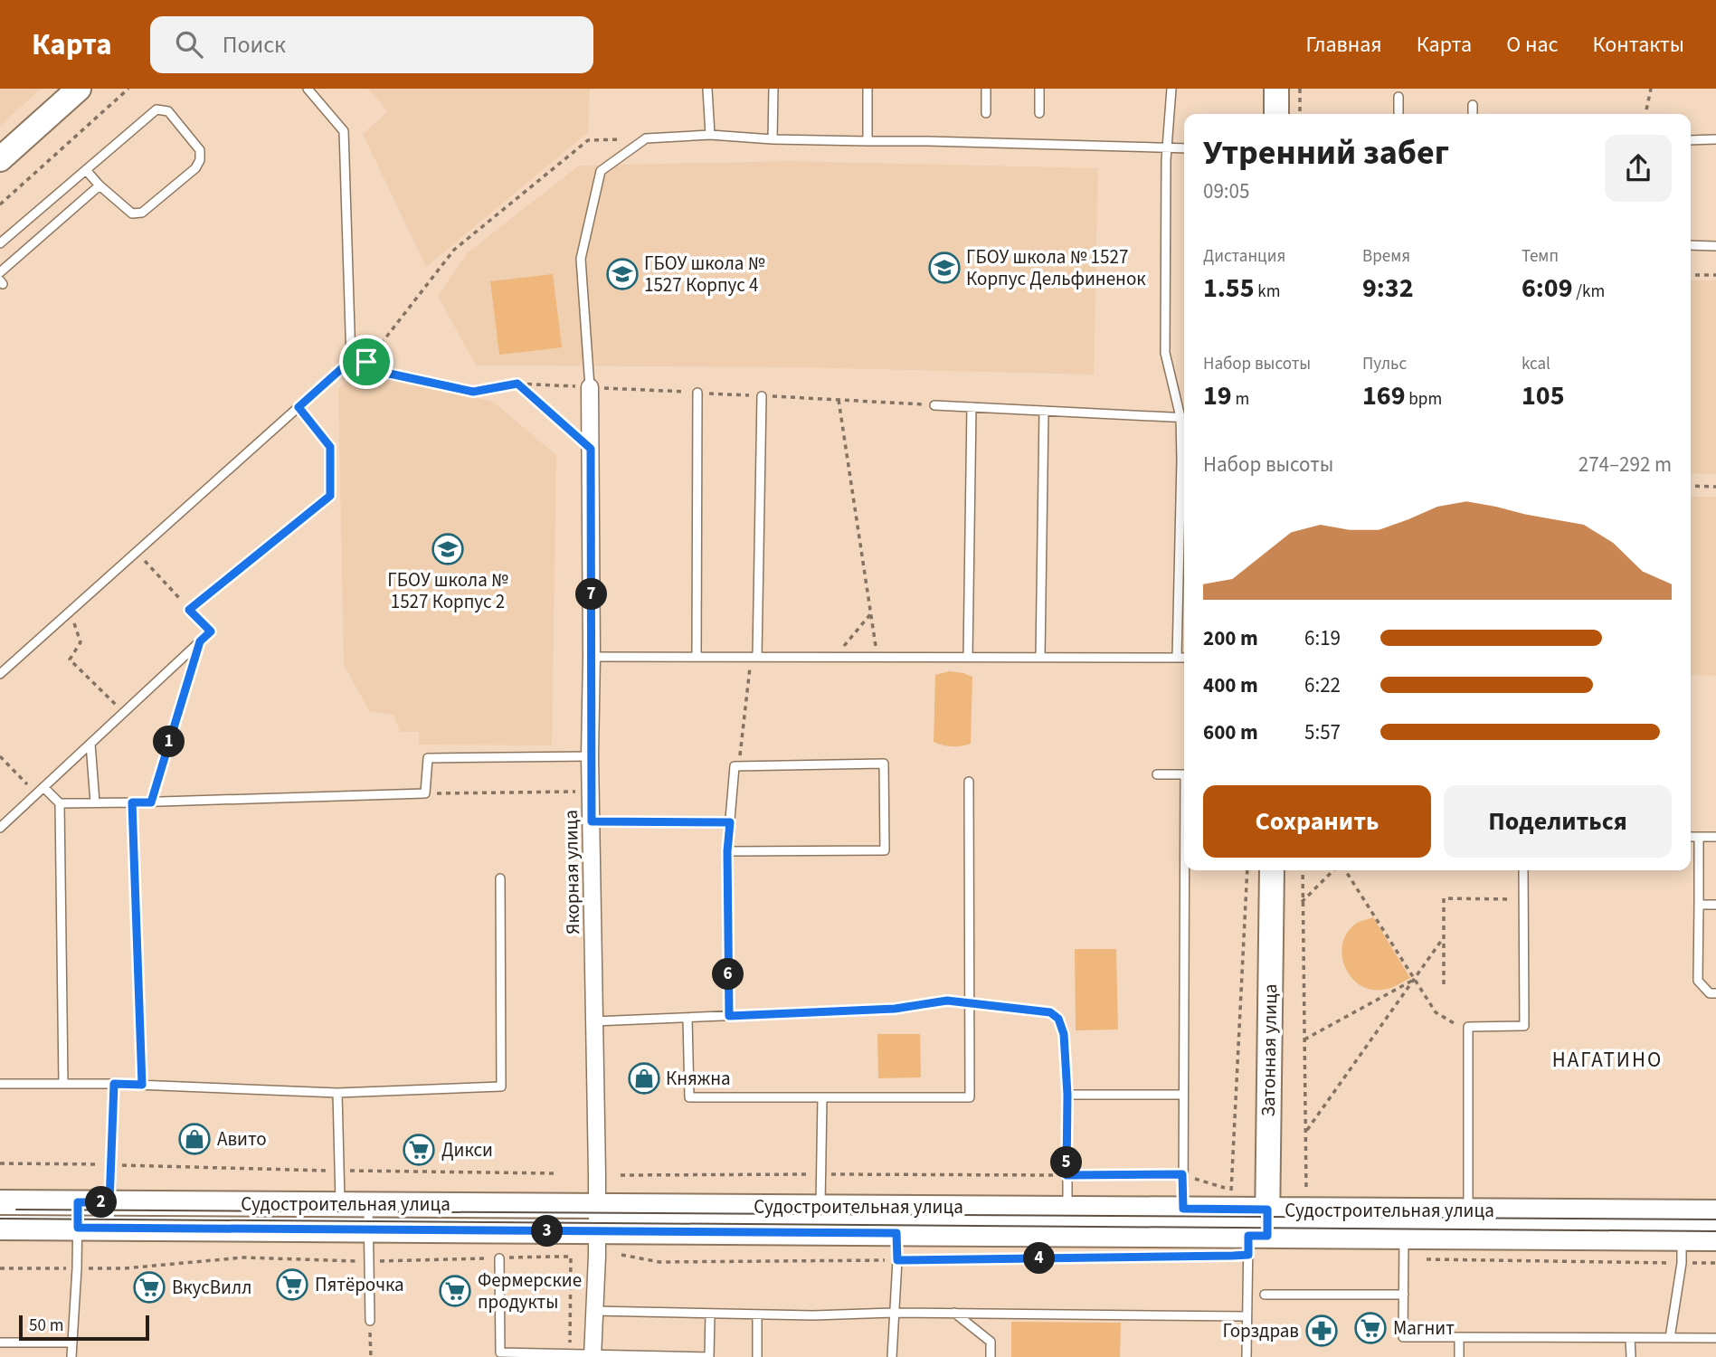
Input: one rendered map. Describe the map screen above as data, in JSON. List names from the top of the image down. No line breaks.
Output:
{"streets":{"street":["Якорная улица","Затонная улица","Судостроительная улица"]},"crossings":[["Якорная улица","Судостроительная улица"],["Затонная улица","Судостроительная улица"]],"districts":["НАГАТИНО"],"places":{"school or university":["ГБОУ школа № 1527 Корпус Дельфиненок","ГБОУ школа № 1527 Корпус 4","ГБОУ школа № 1527 Корпус 2"],"shop":["Княжна","Авито"],"supermarket":["Дикси","Пятёрочка","ВкусВилл","Фермерские продукты","Магнит"],"pharmacy":["Горздрав"]},"scale_bar":"50 m","page":{"header":"Карта","search":"Поиск","nav":["Главная","Карта","О нас","Контакты"],"heading":["Утренний забег","09:05"],"stats":[["Дистанция","1.55 km"],["Время","9:32"],["Темп","6:09 /km"],["Набор высоты","19 m"],["Пульс","169 bpm"],["kcal","105"]],"chart":["Набор высоты","274–292 m"],"pins":["7","1","6","5","2","3","4"],"list":[{"name":"200 m","note":"6:19"},{"name":"400 m","note":"6:22"},{"name":"600 m","note":"5:57"}],"buttons":["Сохранить","Поделиться"],"scale":"50 m"}}
